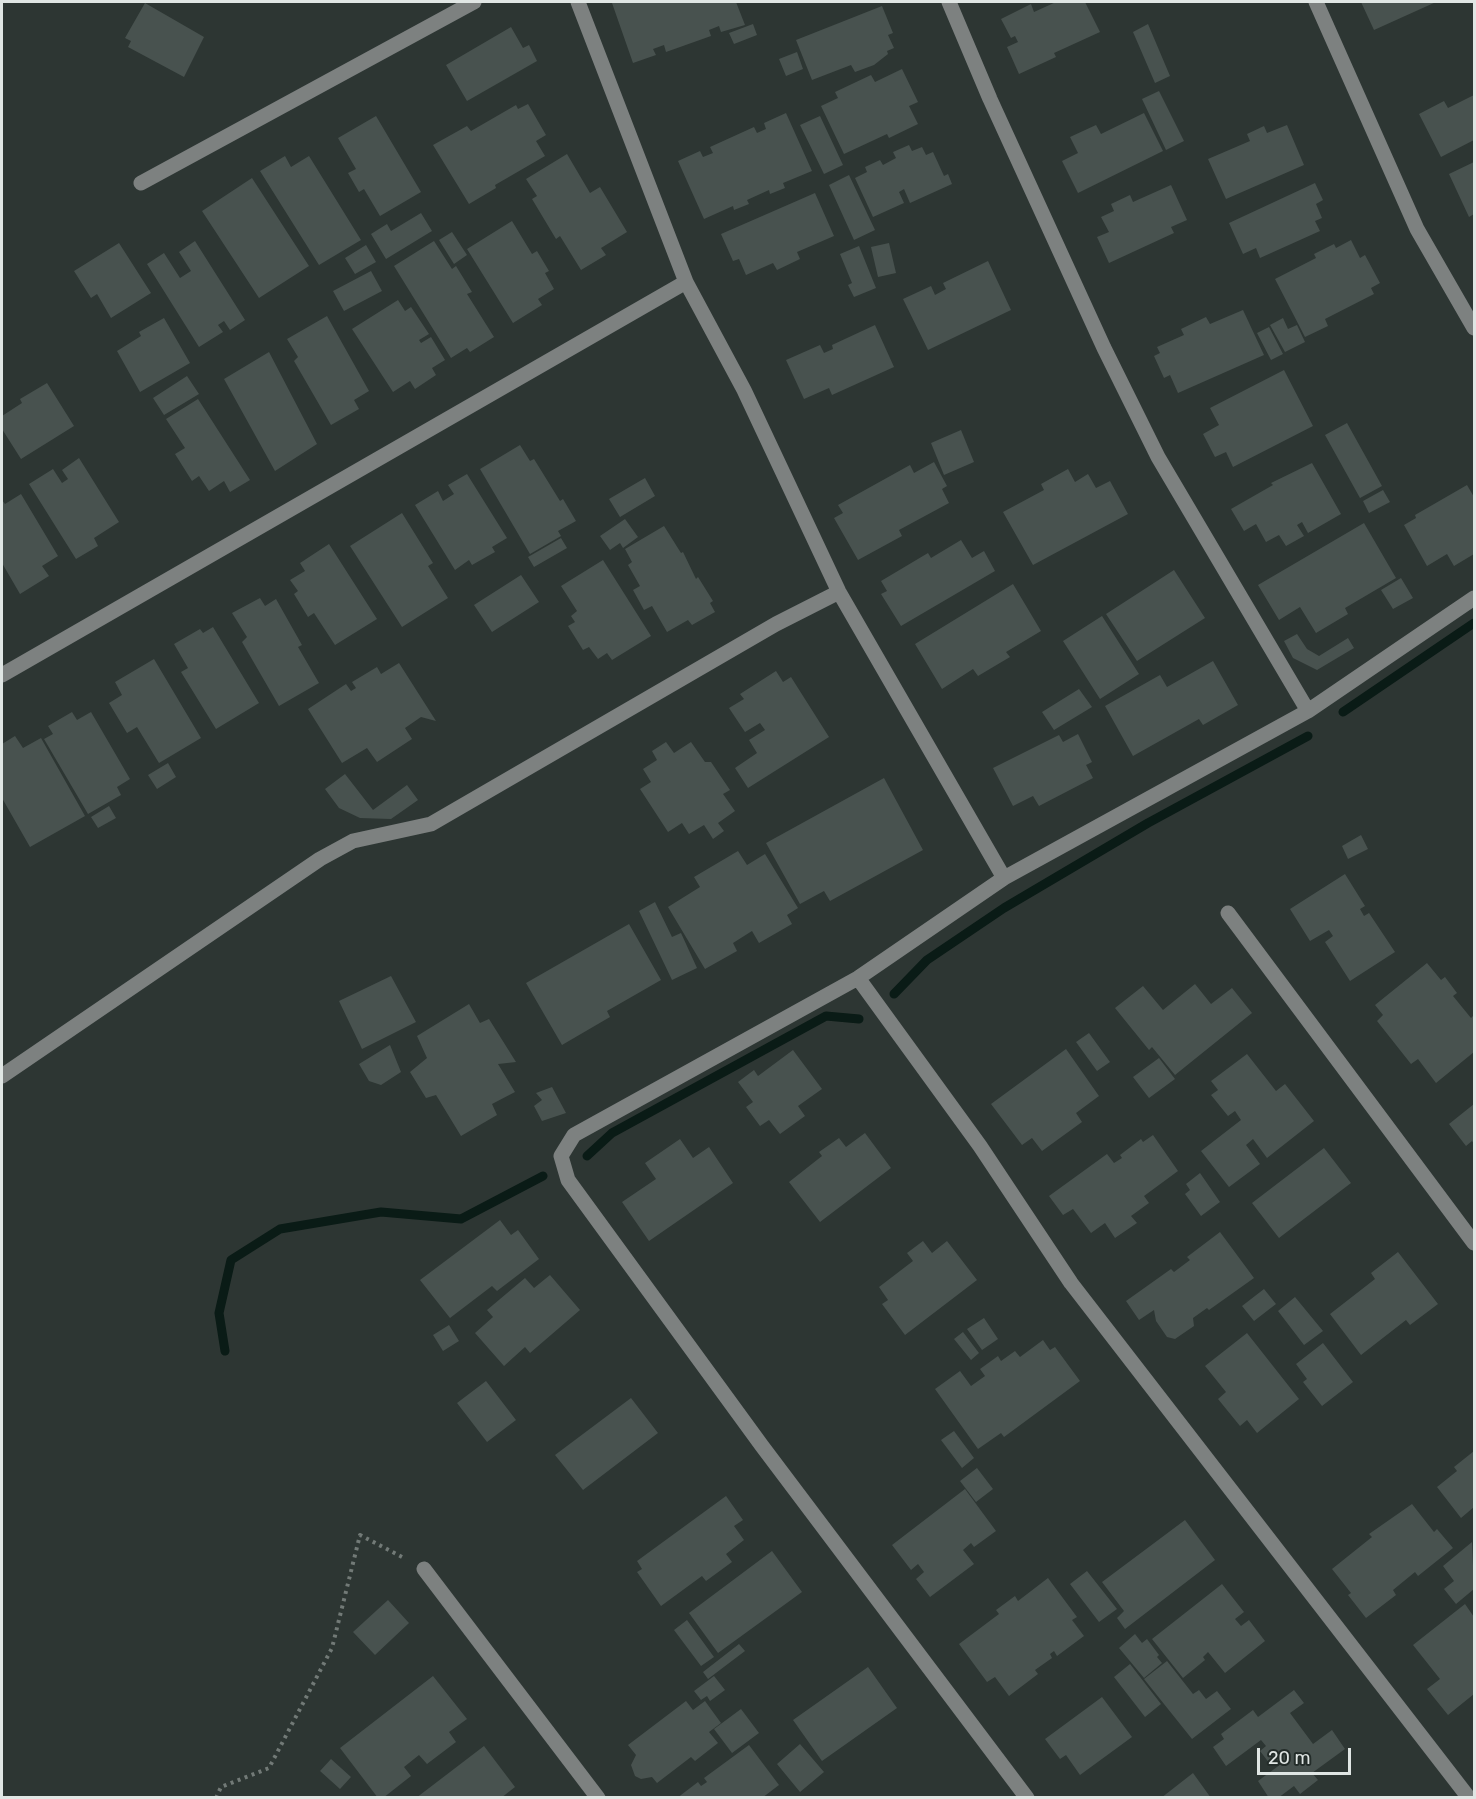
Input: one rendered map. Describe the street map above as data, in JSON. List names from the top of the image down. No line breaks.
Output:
{"scale_bar":"20 m"}
